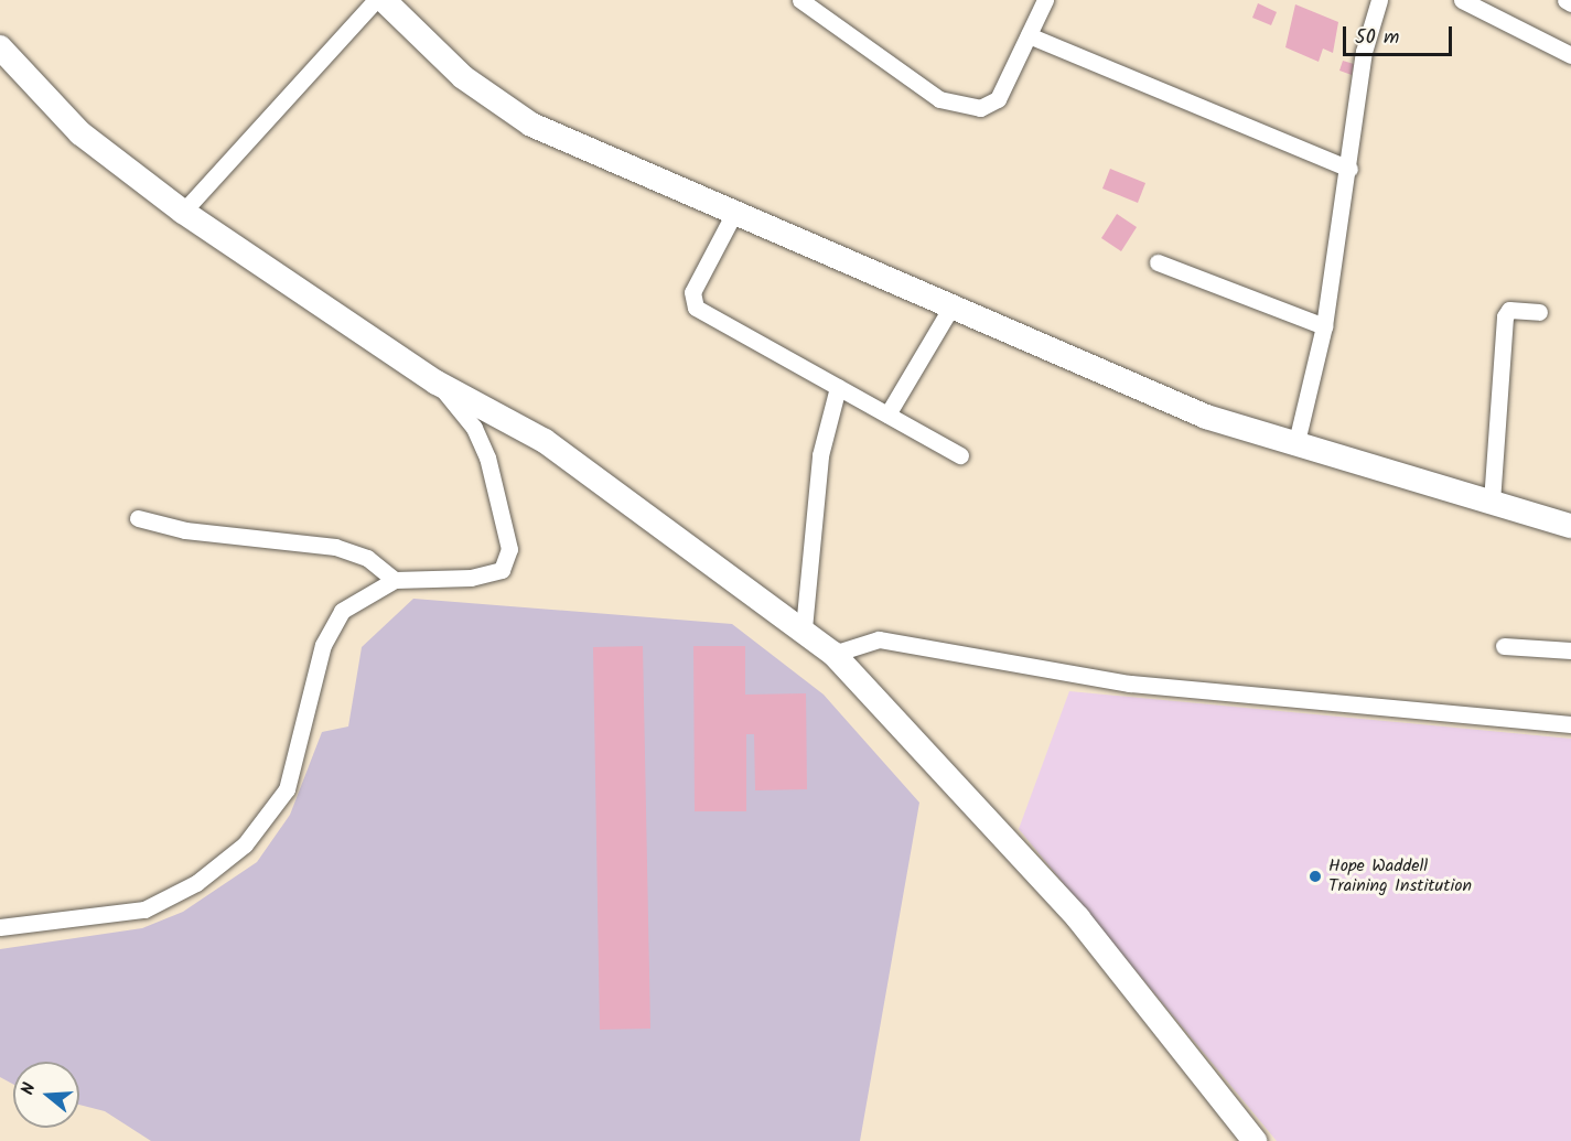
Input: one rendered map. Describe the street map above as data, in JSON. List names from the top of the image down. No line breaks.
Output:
{"places":["Hope Waddell Training Institution"],"scale_bar":"50 m","north":"left"}
